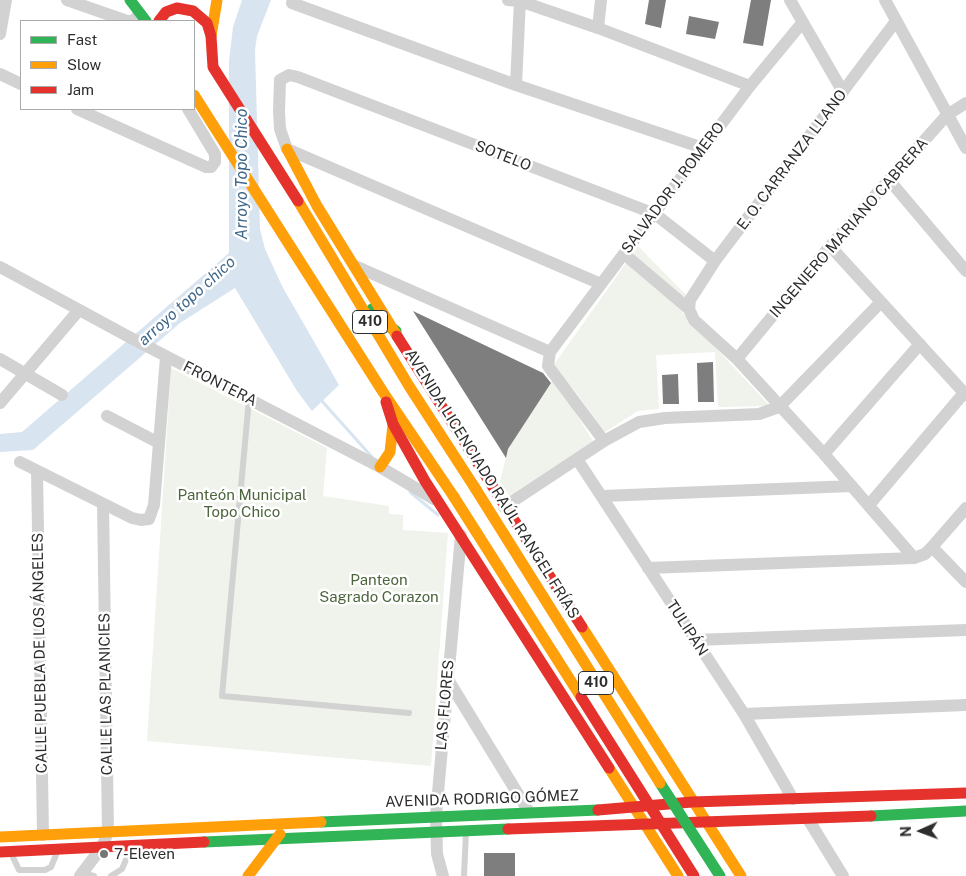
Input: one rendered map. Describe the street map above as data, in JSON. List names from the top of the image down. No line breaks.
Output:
{"streets":{"main road":["410","AVENIDA LICENCIADO RAÚL RANGEL FRÍAS","AVENIDA RODRIGO GÓMEZ"],"street":["SOTELO","E. O. CARRANZA LLANO","SALVADOR J. ROMERO","INGENIERO MARIANO CABRERA","FRONTERA","TULIPÁN","CALLE PUEBLA DE LOS ÁNGELES","CALLE LAS PLANICIES","LAS FLORES"]},"crossings":[["SOTELO","E. O. CARRANZA LLANO"],["SOTELO","SALVADOR J. ROMERO"],["SOTELO","AVENIDA LICENCIADO RAÚL RANGEL FRÍAS"],["AVENIDA LICENCIADO RAÚL RANGEL FRÍAS","AVENIDA RODRIGO GÓMEZ"],["TULIPÁN","AVENIDA RODRIGO GÓMEZ"],["CALLE PUEBLA DE LOS ÁNGELES","AVENIDA RODRIGO GÓMEZ"],["CALLE LAS PLANICIES","AVENIDA RODRIGO GÓMEZ"],["LAS FLORES","AVENIDA RODRIGO GÓMEZ"]],"water":["Arroyo Topo Chico","arroyo topo chico"],"parks":["Panteón Municipal Topo Chico","Panteon Sagrado Corazon"],"places":["7-Eleven"],"legend":["Fast","Slow","Jam"],"north":"left"}
